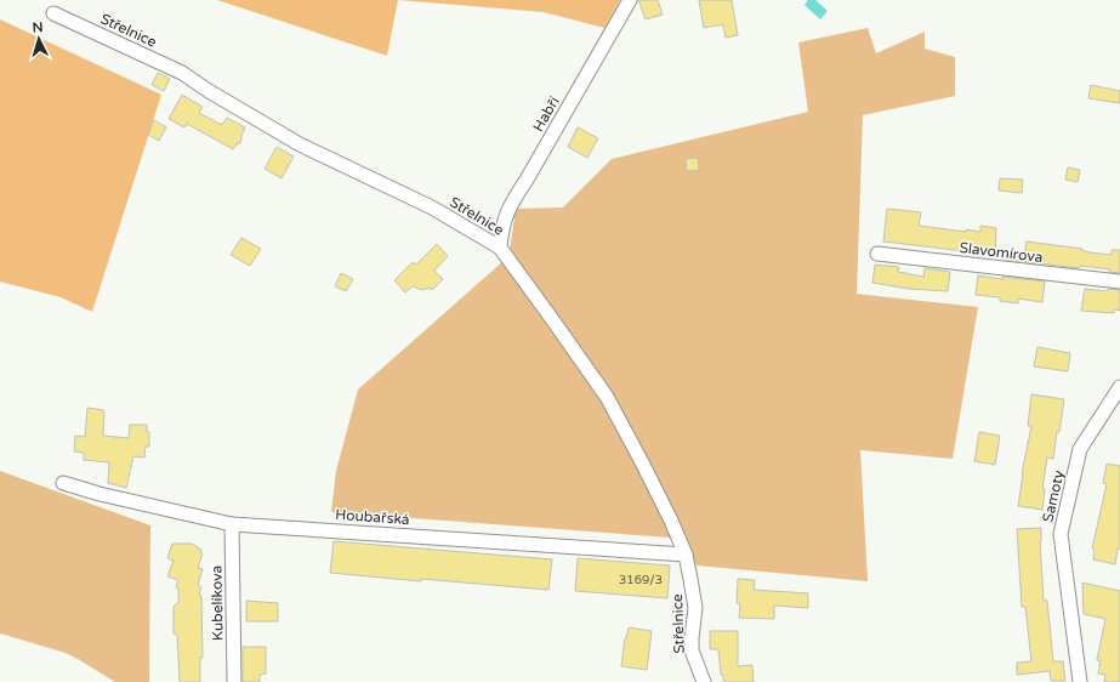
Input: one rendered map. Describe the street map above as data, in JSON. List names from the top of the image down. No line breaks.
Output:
{"streets":{"street":["Střelnice","Habří","Slavomírova","Samoty","Houbařská","Kubelíkova"]},"crossings":[["Střelnice","Habří"],["Střelnice","Houbařská"],["Houbařská","Kubelíkova"]],"house_numbers":["3169/3"],"north":"top"}
